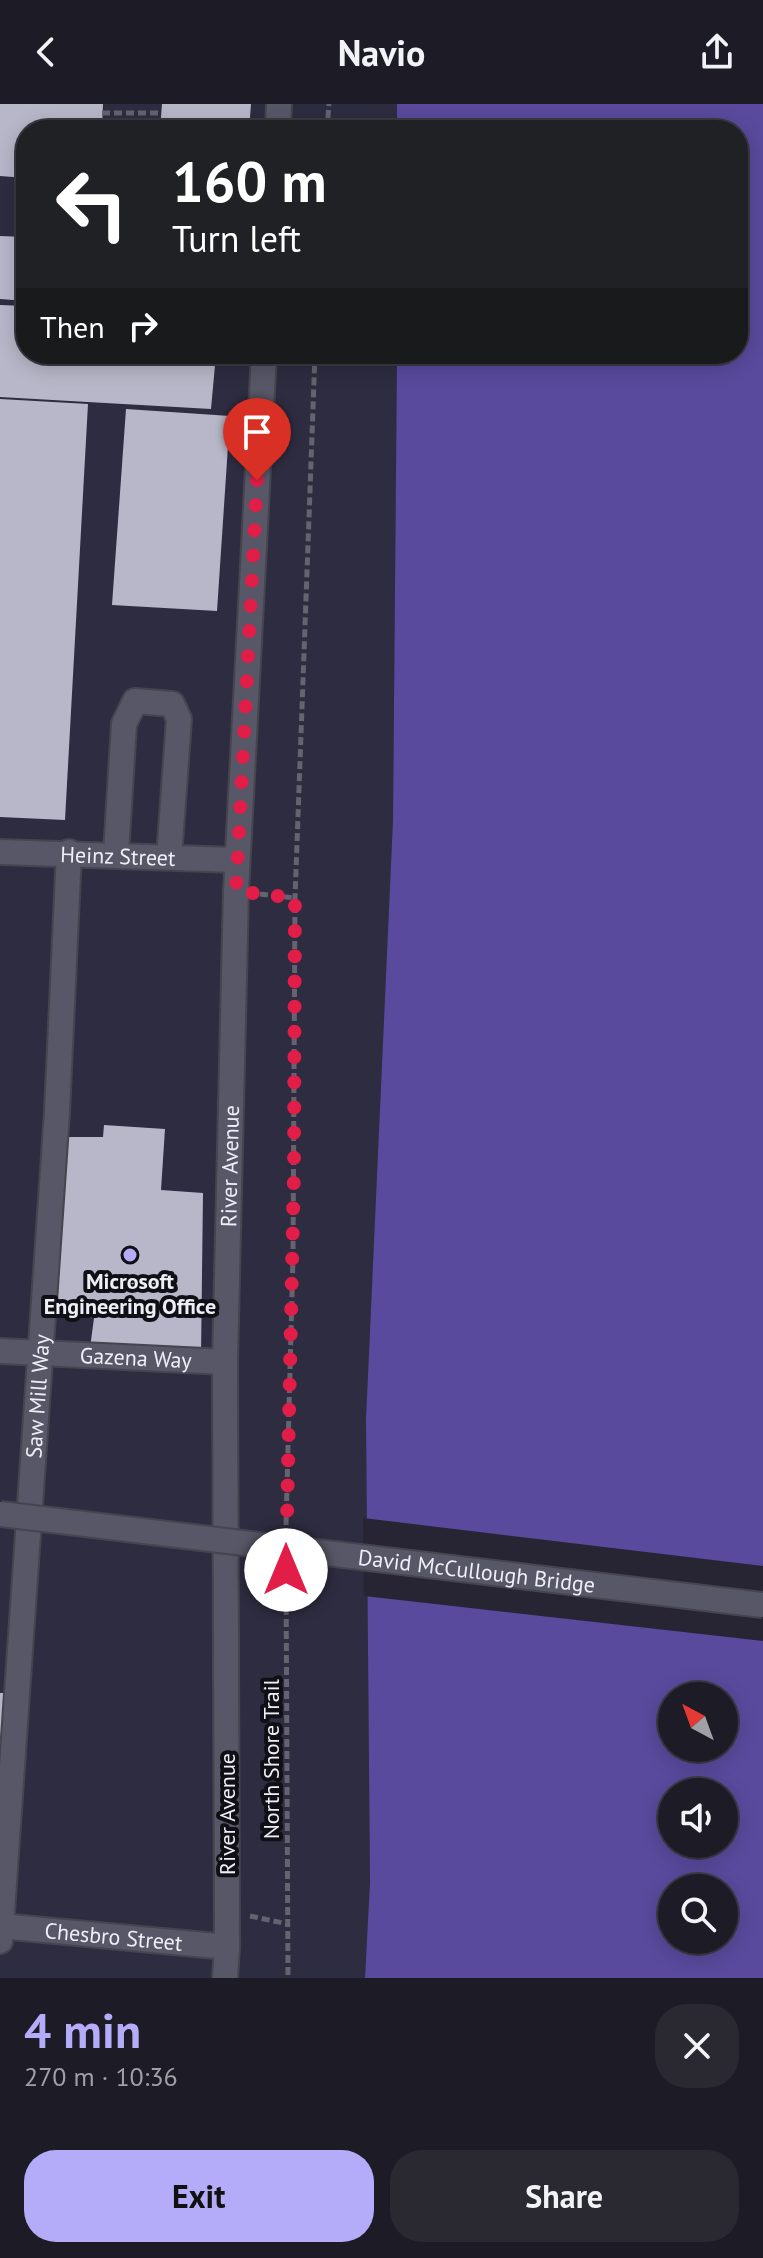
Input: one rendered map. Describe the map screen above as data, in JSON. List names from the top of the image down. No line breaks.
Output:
{"streets":{"street":["Heinz Street","River Avenue","Gazena Way","Saw Mill Way","David McCullough Bridge","Chesbro Street"],"path":["North Shore Trail"]},"crossings":[["Heinz Street","River Avenue"],["Heinz Street","Saw Mill Way"],["River Avenue","Gazena Way"],["River Avenue","Chesbro Street"],["Gazena Way","Saw Mill Way"],["Saw Mill Way","Chesbro Street"]],"places":["Microsoft Engineering Office"],"north":"top left","page":{"header":"Navio","turn":["160 m","Turn left"],"then":"Then","heading":["4 min","270 m · 10:36"],"buttons":["Exit","Share"]}}
